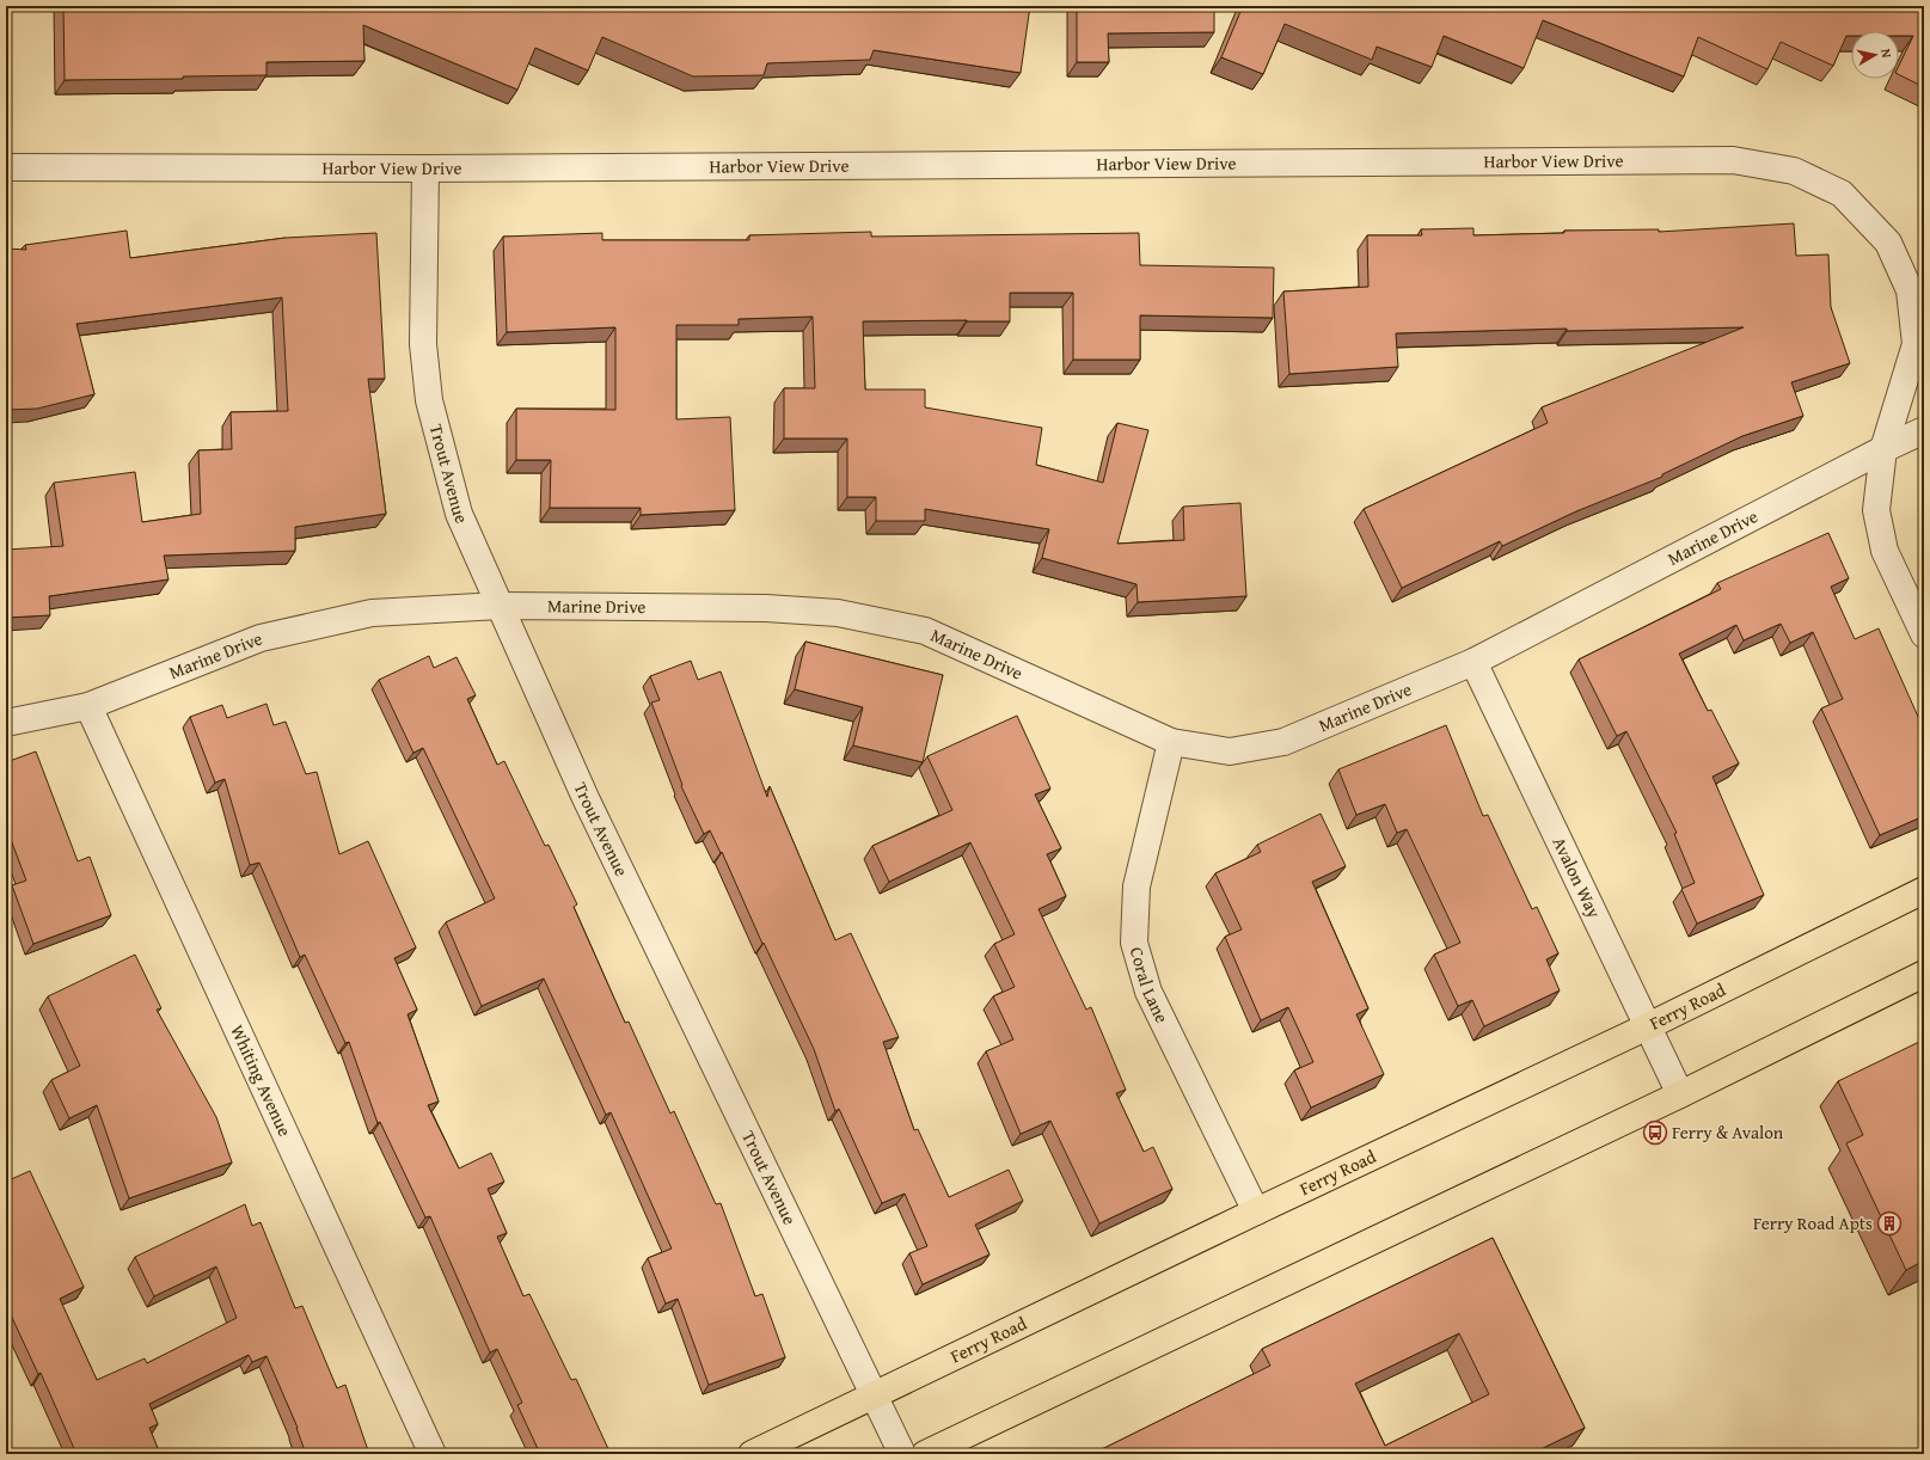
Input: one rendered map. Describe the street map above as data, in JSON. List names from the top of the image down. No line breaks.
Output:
{"streets":{"main road":["Ferry Road"],"street":["Harbor View Drive","Trout Avenue","Marine Drive","Avalon Way","Coral Lane","Whiting Avenue"]},"crossings":[["Harbor View Drive","Trout Avenue"],["Harbor View Drive","Marine Drive"],["Trout Avenue","Marine Drive"],["Trout Avenue","Ferry Road"],["Marine Drive","Avalon Way"],["Marine Drive","Coral Lane"],["Marine Drive","Whiting Avenue"],["Avalon Way","Ferry Road"],["Coral Lane","Ferry Road"]],"places":{"bus stop":["Ferry & Avalon"],"building":["Ferry Road Apts"]},"north":"right"}
